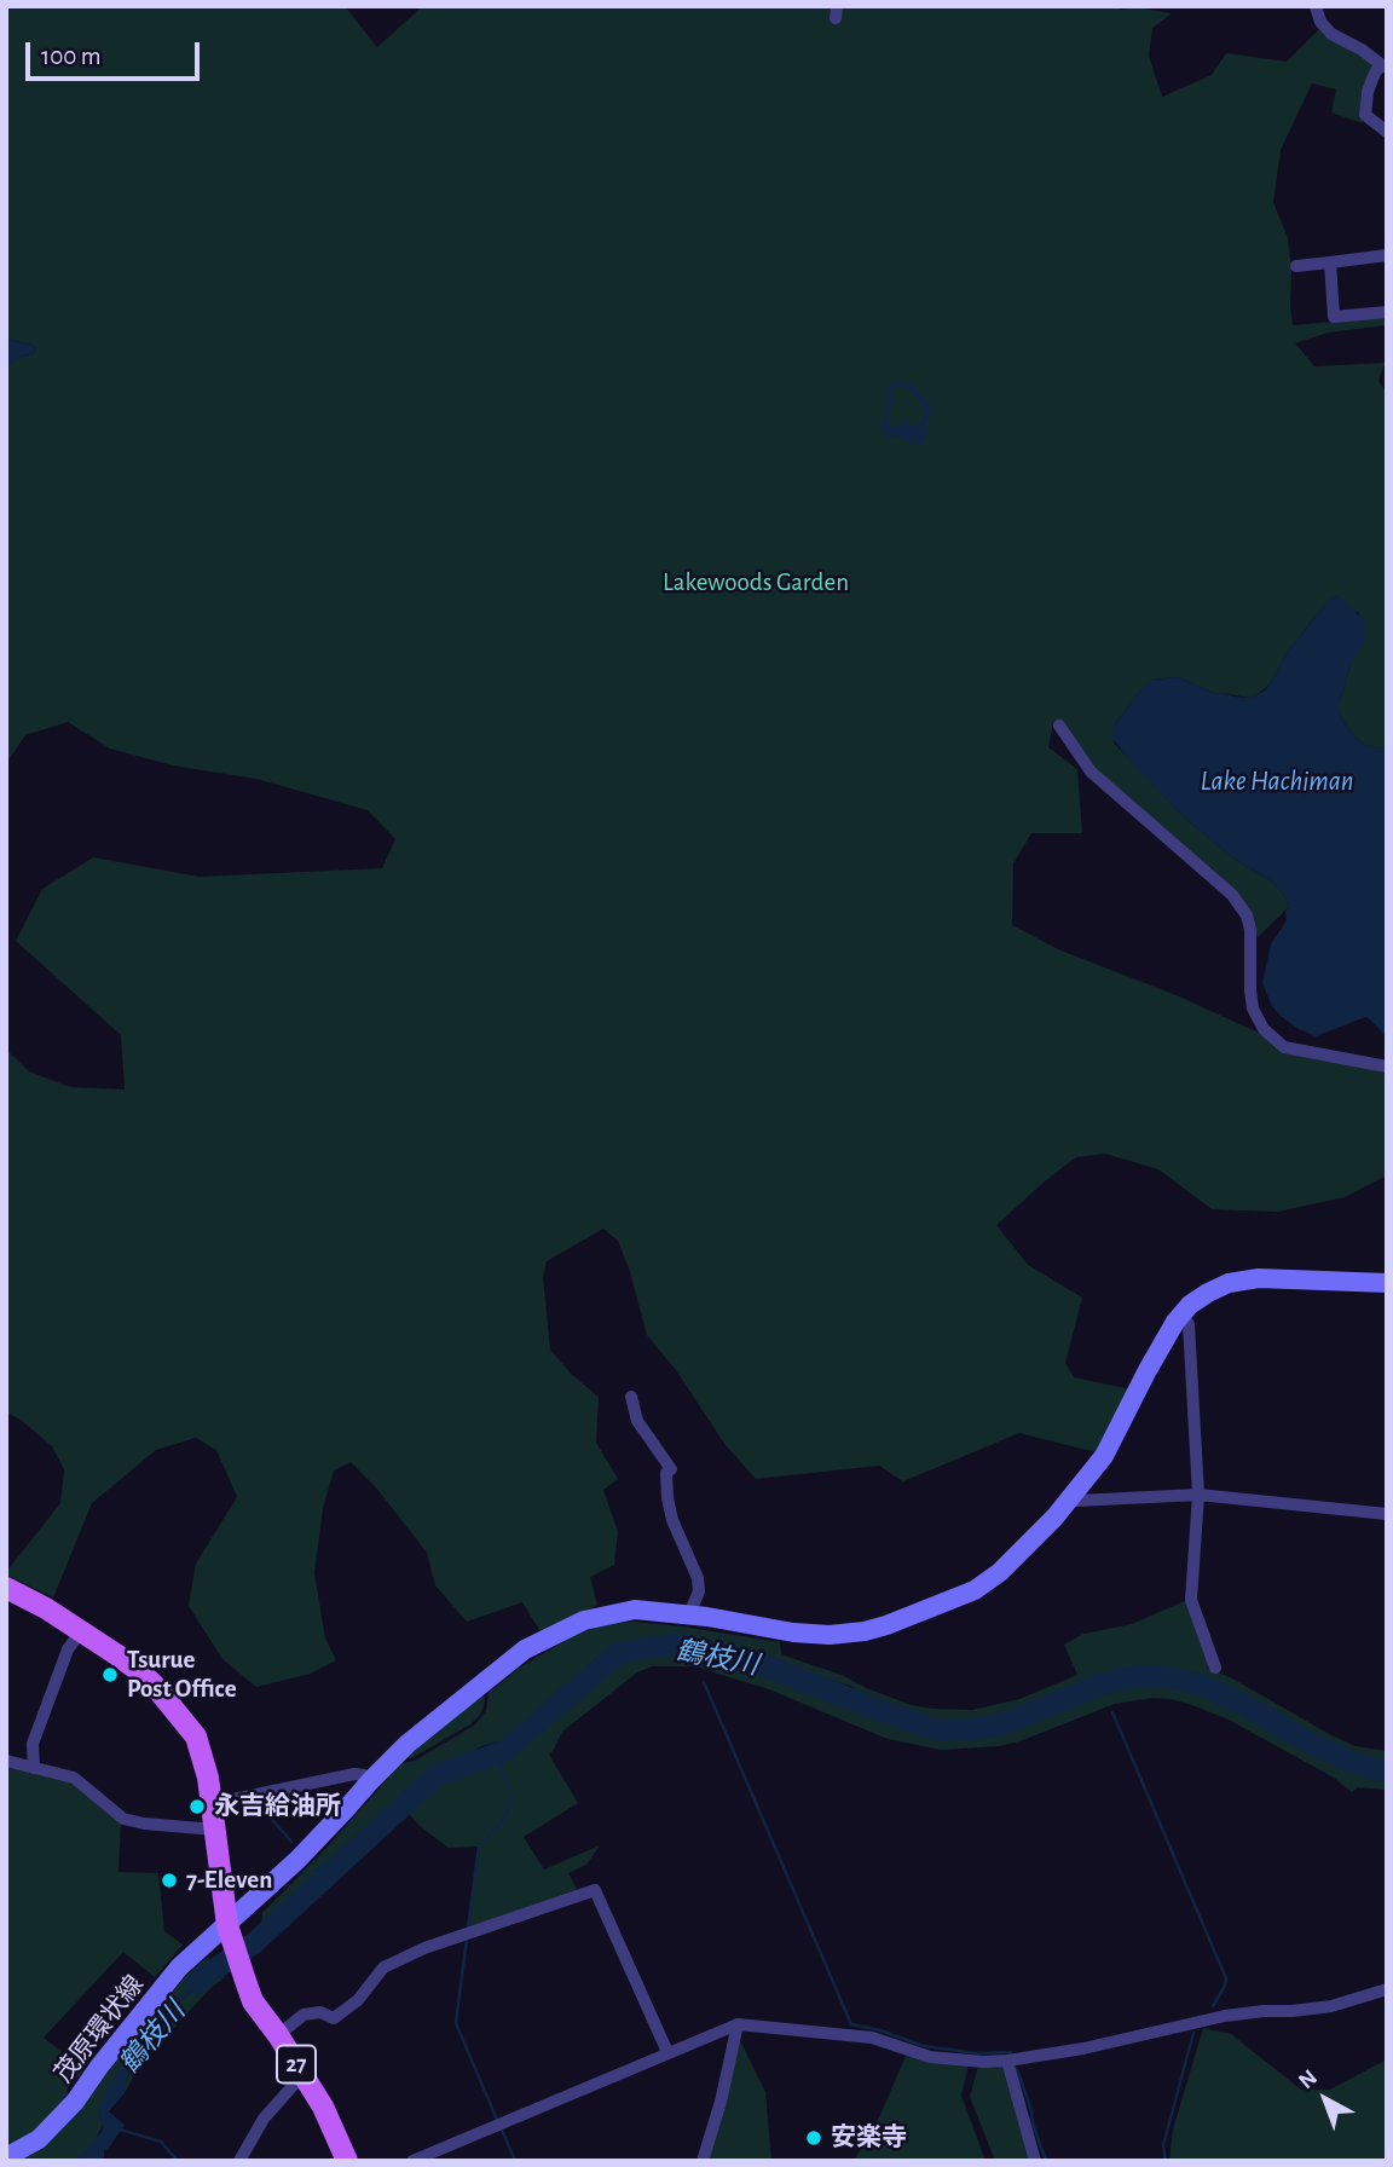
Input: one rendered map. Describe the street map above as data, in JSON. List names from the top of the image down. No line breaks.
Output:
{"streets":{"main road":["茂原環状線","27"]},"crossings":[["茂原環状線","27"]],"water":["Lake Hachiman","鶴枝川"],"parks":["Lakewoods Garden"],"places":["Tsurue Post Office","永吉給油所","7-Eleven","安楽寺"],"scale_bar":"100 m","north":"top left"}
